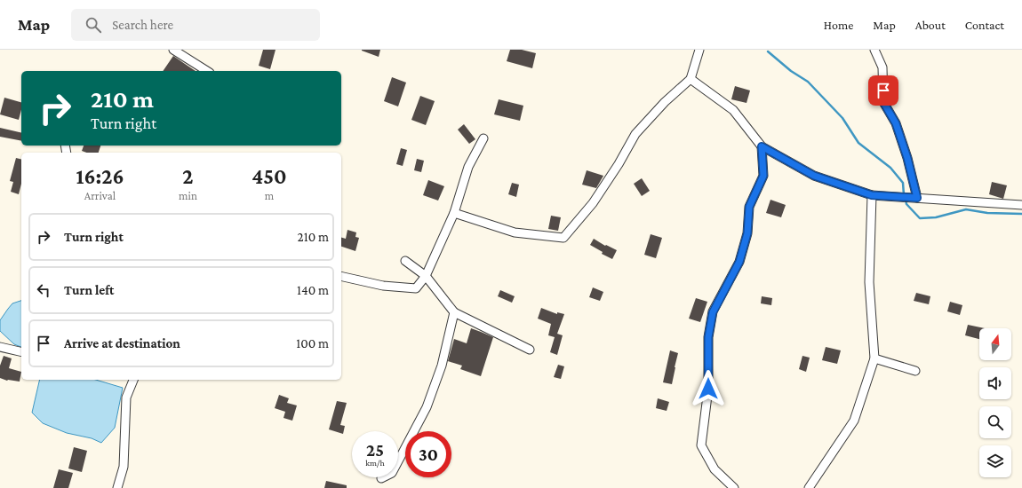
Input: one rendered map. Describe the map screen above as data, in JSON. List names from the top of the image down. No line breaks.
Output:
{"north":"top","page":{"header":"Map","search":"Search here","nav":["Home","Map","About","Contact"],"turn":["210 m","Turn right"],"eta":["16:26","Arrival","2","min","450","m"],"list":[{"name":"Turn right","value":"210 m"},{"name":"Turn left","value":"140 m"},{"name":"Arrive at destination","value":"100 m"}],"speed":"25 km/h","limit":"30"}}
